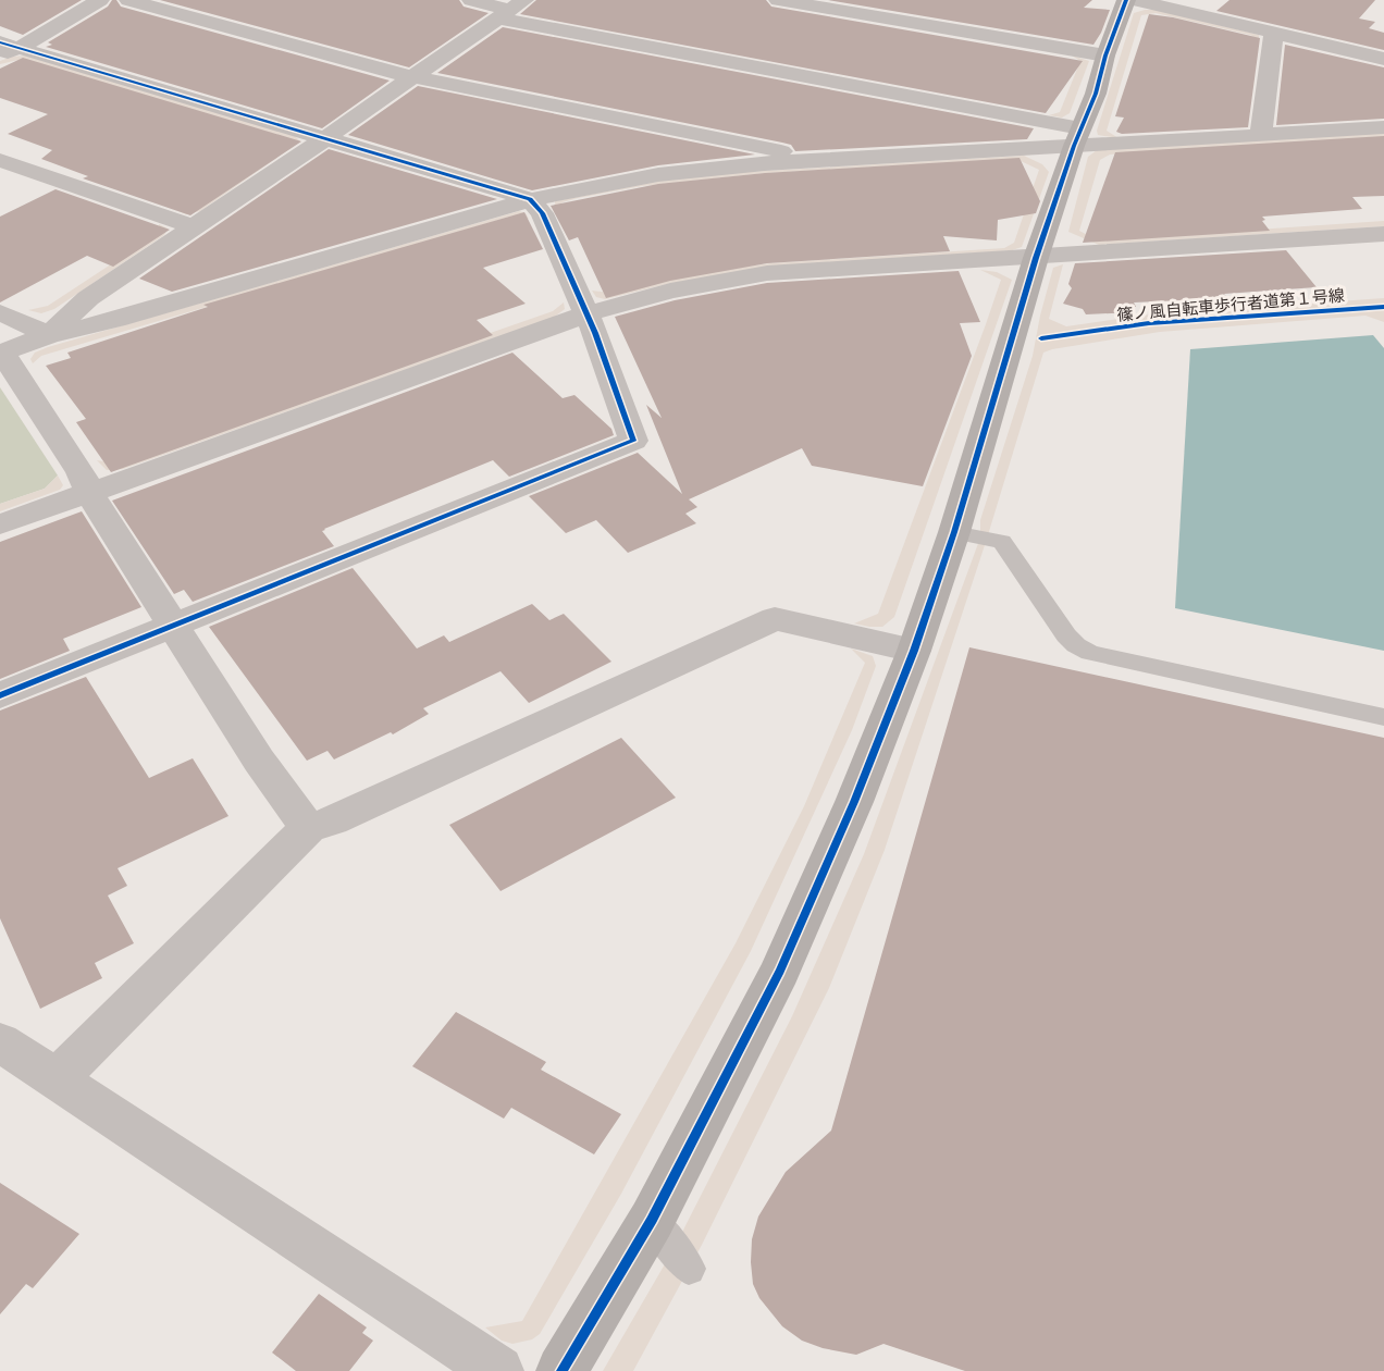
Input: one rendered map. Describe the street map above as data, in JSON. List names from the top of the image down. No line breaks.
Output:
{"streets":{"cycle path":["篠ノ風自転車歩行者道第１号線"]}}
